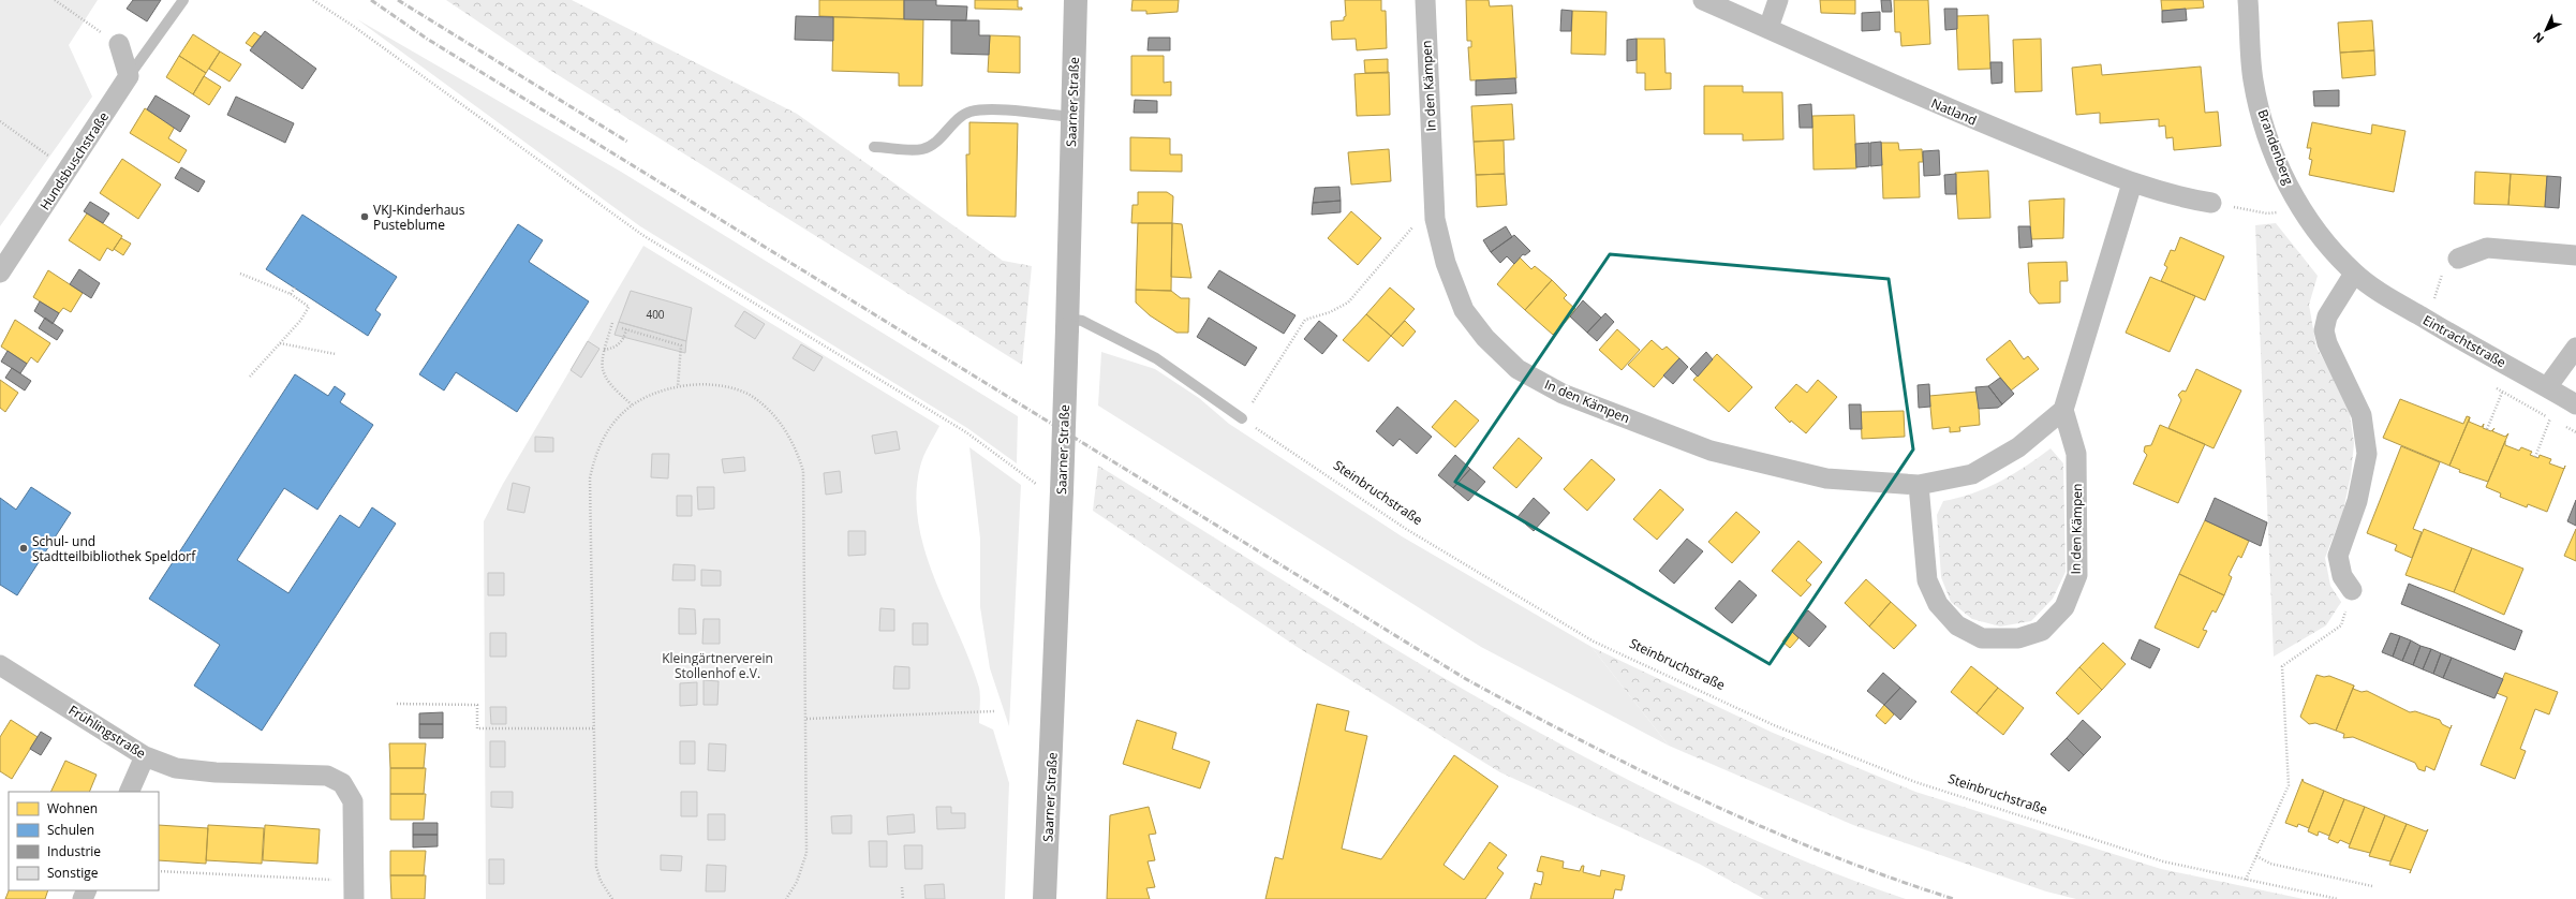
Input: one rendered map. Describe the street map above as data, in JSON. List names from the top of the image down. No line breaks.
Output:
{"streets":{"main road":["Saarner Straße"],"street":["In den Kämpen","Natland","Brandenberg","Hundsbuschstraße","Eintrachtstraße","Frühlingstraße"],"path":["Steinbruchstraße"]},"crossings":[["Brandenberg","Eintrachtstraße"]],"parks":["Kleingärtnerverein Stollenhof e.V."],"places":["VKJ-Kinderhaus Pusteblume","Schul- und Stadtteilbibliothek Speldorf"],"house_numbers":["400"],"legend":["Wohnen","Schulen","Industrie","Sonstige"],"north":"bottom left"}
